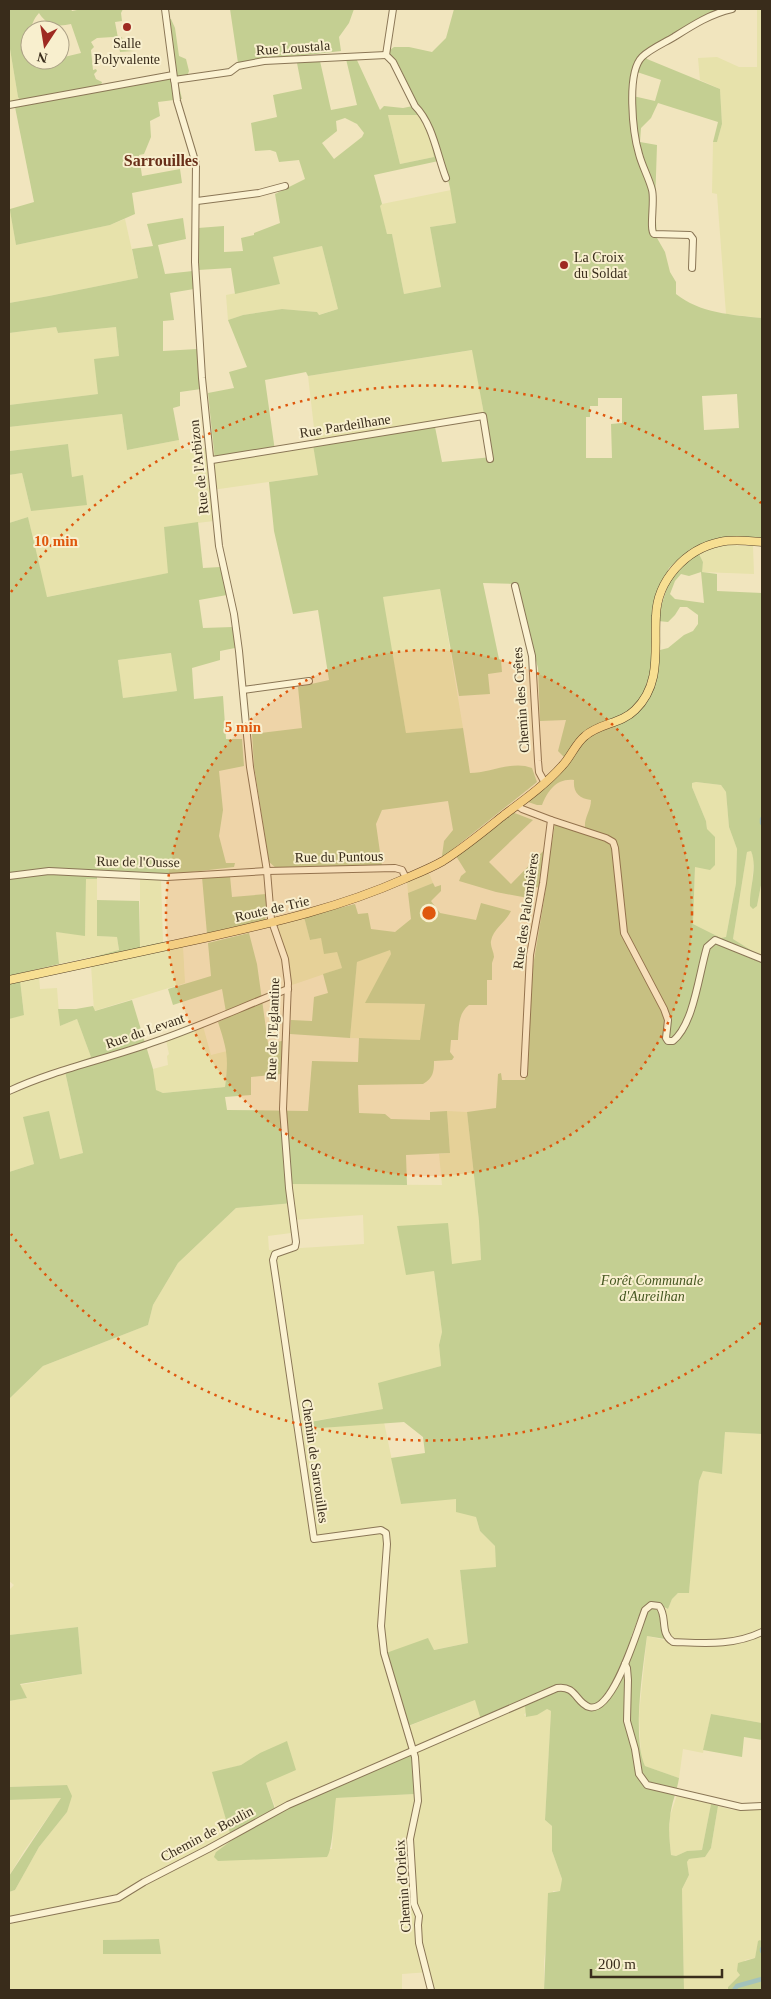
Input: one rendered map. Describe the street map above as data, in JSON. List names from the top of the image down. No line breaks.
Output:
{"streets":{"main road":["Route de Trie"],"street":["Rue Loustala","Rue Pardeilhane","Rue de l'Arbizon","Chemin des Crêtes","Rue du Puntous","Rue de l'Ousse","Rue des Palombières","Rue de l'Eglantine","Rue du Levant","Chemin de Sarrouilles","Chemin de Boulin","Chemin d'Orleix"]},"crossings":[["Rue Loustala","Rue de l'Arbizon"],["Rue Pardeilhane","Rue de l'Arbizon"],["Rue de l'Arbizon","Rue du Puntous"],["Rue de l'Arbizon","Rue de l'Ousse"],["Rue de l'Arbizon","Route de Trie"],["Rue de l'Arbizon","Rue de l'Eglantine"],["Chemin des Crêtes","Route de Trie"],["Rue du Puntous","Rue de l'Ousse"],["Rue du Puntous","Route de Trie"],["Route de Trie","Rue de l'Eglantine"],["Rue de l'Eglantine","Rue du Levant"],["Rue de l'Eglantine","Chemin de Sarrouilles"],["Chemin de Sarrouilles","Chemin de Boulin"],["Chemin de Sarrouilles","Chemin d'Orleix"],["Chemin de Boulin","Chemin d'Orleix"]],"districts":["Sarrouilles"],"parks":["Forêt Communale d'Aureilhan"],"places":["Salle Polyvalente","La Croix du Soldat"],"scale_bar":"200 m","north":"bottom","rings":["10 min","5 min"]}
